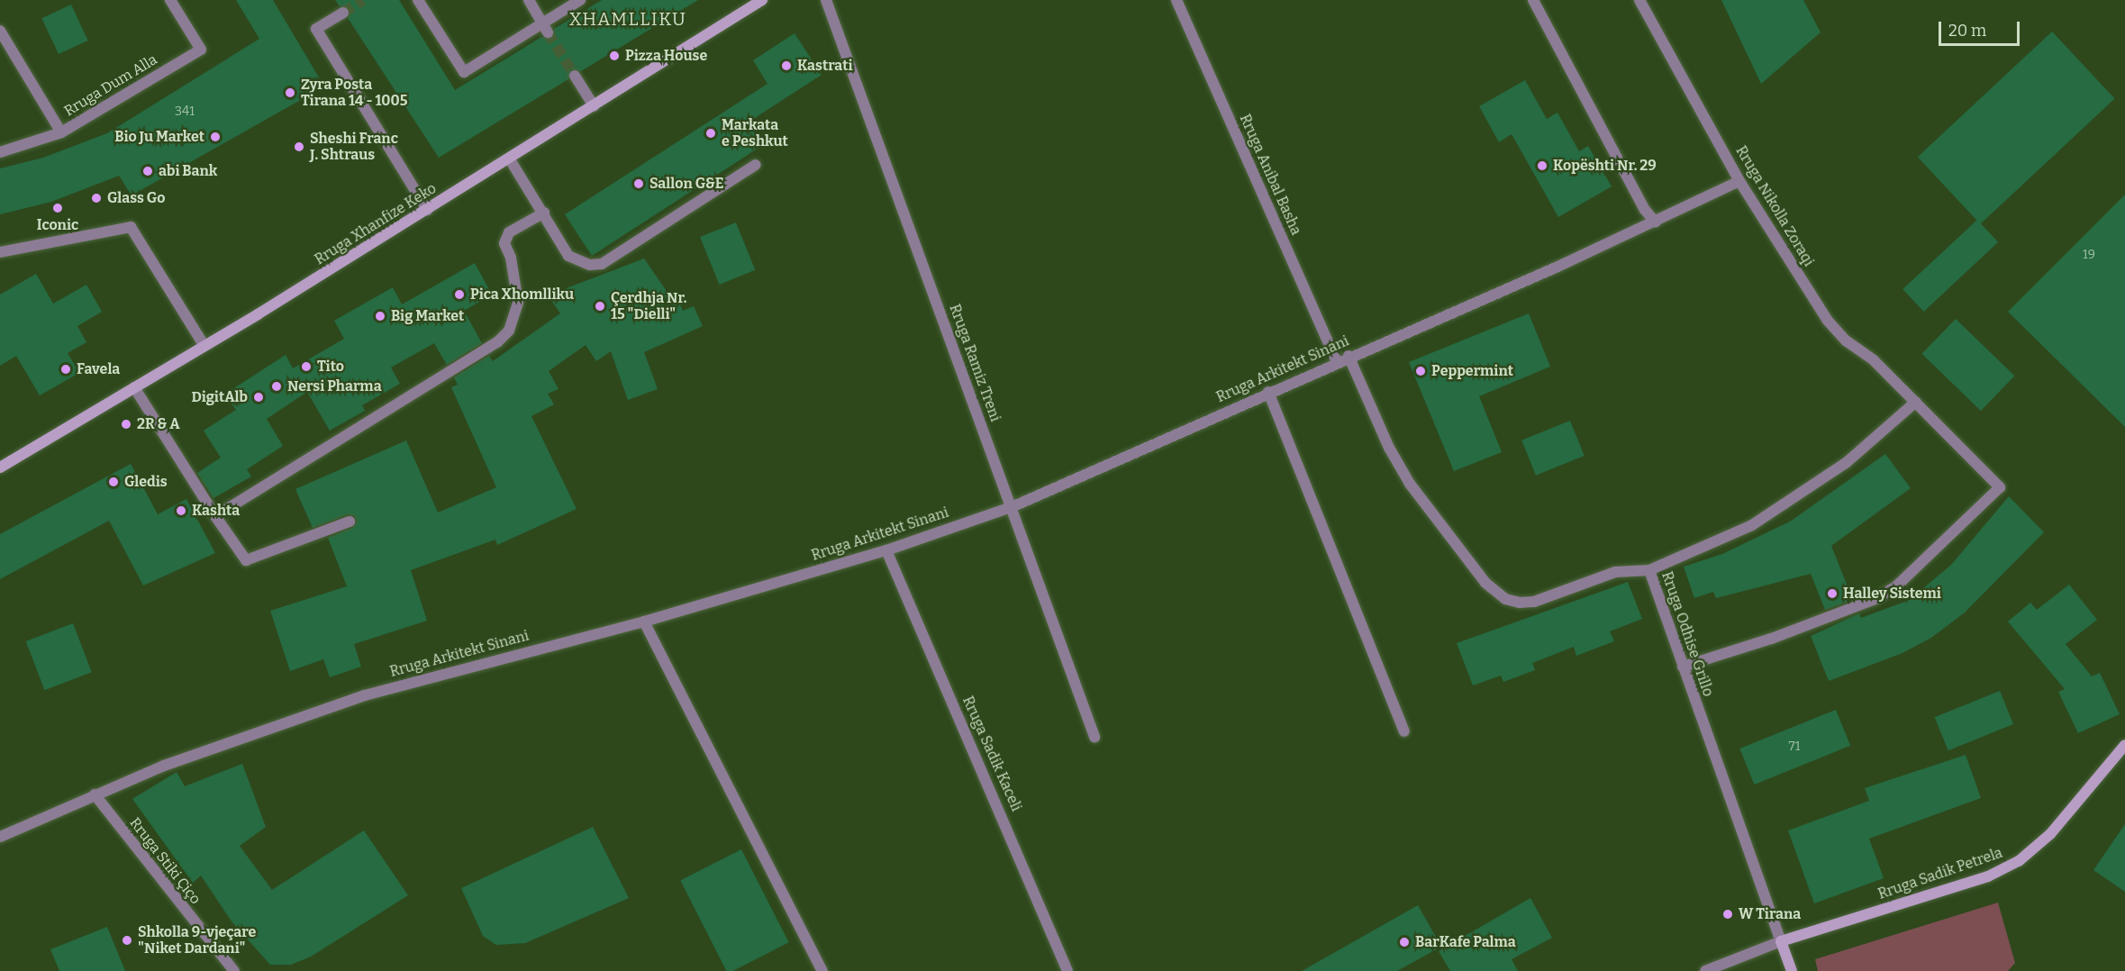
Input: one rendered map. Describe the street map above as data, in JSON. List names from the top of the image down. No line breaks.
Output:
{"streets":{"main road":["Rruga Xhanfize Keko","Rruga Odhise Grillo","Rruga Sadik Petrela"],"street":["Rruga Dum Alla","Rruga Anibal Basha","Rruga Nikolla Zoraqi","Rruga Ramiz Treni","Rruga Arkitekt Sinani","Rruga Sadik Kaceli","Rruga Stiki Çiço"]},"crossings":[["Rruga Anibal Basha","Rruga Arkitekt Sinani"],["Rruga Nikolla Zoraqi","Rruga Arkitekt Sinani"],["Rruga Nikolla Zoraqi","Rruga Odhise Grillo"],["Rruga Ramiz Treni","Rruga Arkitekt Sinani"],["Rruga Arkitekt Sinani","Rruga Odhise Grillo"],["Rruga Arkitekt Sinani","Rruga Sadik Kaceli"],["Rruga Arkitekt Sinani","Rruga Stiki Çiço"],["Rruga Odhise Grillo","Rruga Sadik Petrela"]],"districts":["XHAMLLIKU"],"places":["Pizza House","Kastrati","Zyra Posta Tirana 14 - 1005","Markata e Peshkut","Bio Ju Market","Sheshi Franc J. Shtraus","Kopështi Nr. 29","abi Bank","Sallon G&E","Glass Go","Iconic","Pica Xhomlliku","Çerdhja Nr. 15 \"Dielli\"","Big Market","Tito","Favela","Peppermint","Nersi Pharma","DigitAlb","2R & A","Gledis","Kashta","Halley Sistemi","W Tirana","Shkolla 9-vjeçare \"Niket Dardani\"","BarKafe Palma"],"house_numbers":["341","19","71"],"scale_bar":"20 m"}
